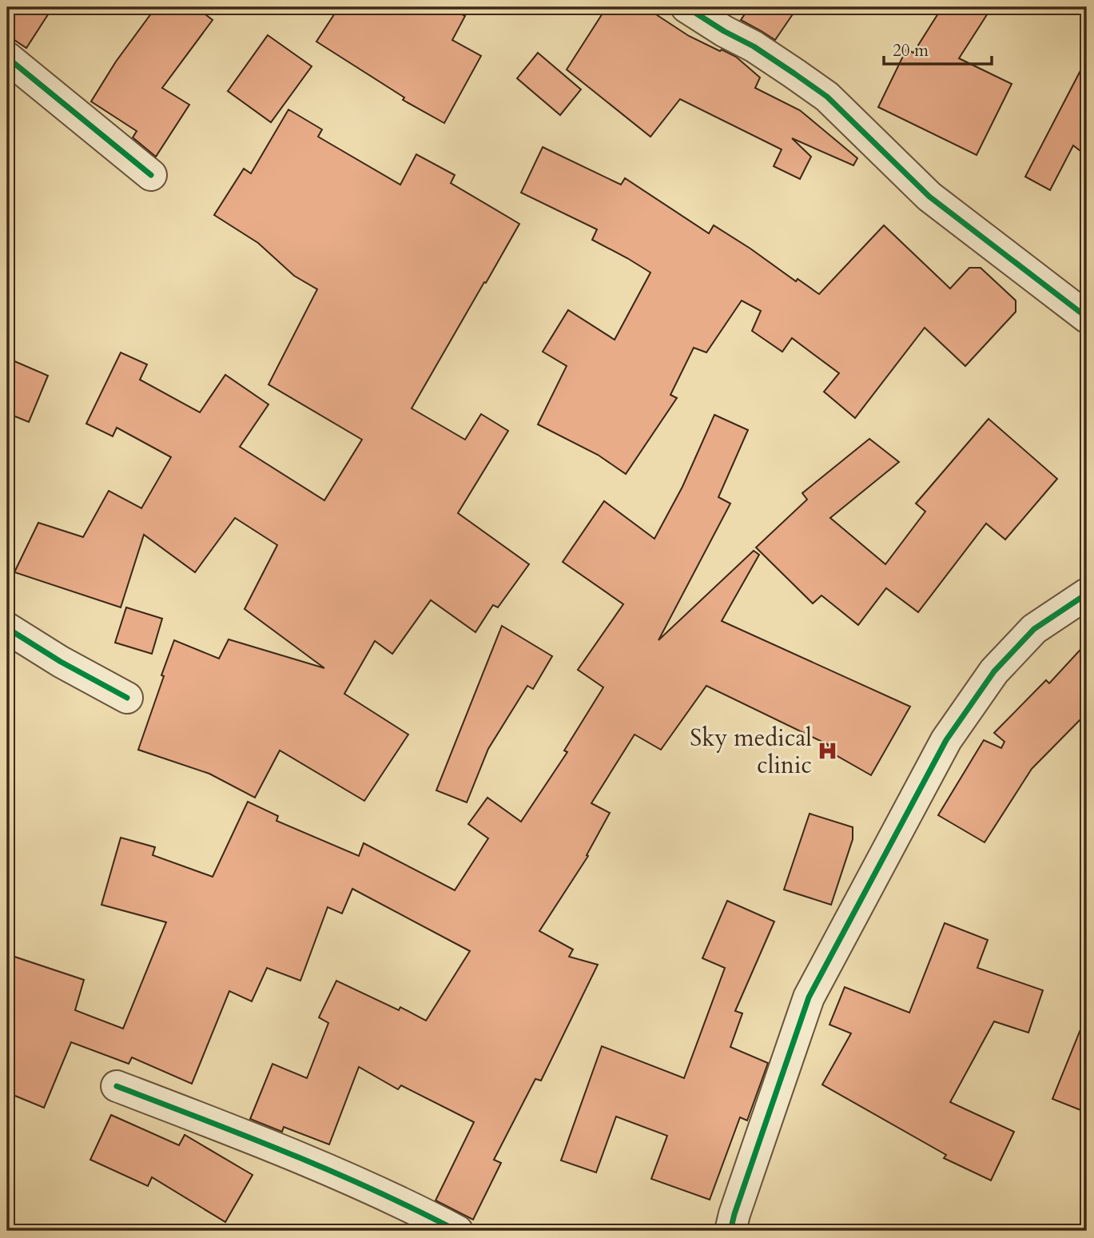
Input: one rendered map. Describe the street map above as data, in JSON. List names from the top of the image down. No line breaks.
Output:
{"places":{"hospital":["Sky medical clinic"]},"scale_bar":"20 m"}
